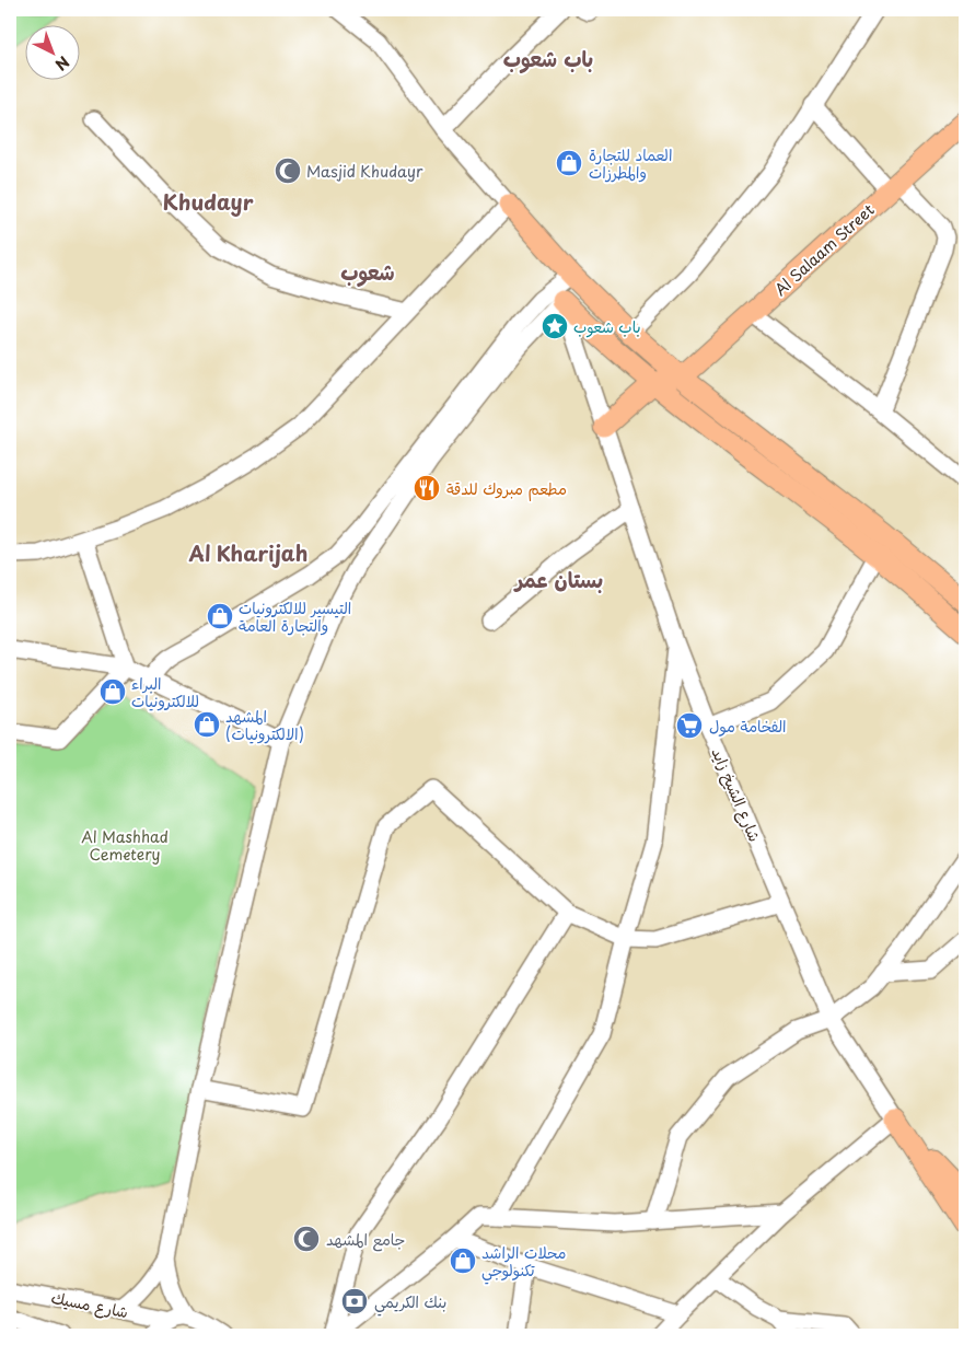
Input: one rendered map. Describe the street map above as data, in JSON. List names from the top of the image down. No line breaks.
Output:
{"streets":{"main road":["Al Salaam Street","شارع الشيخ زايد"],"street":["شارع مسيك"]},"districts":["باب شعوب","Khudayr","شعوب","Al Kharijah","بستان عمر"],"parks":["Al Mashhad Cemetery"],"places":{"shop":["العماد للتجارة والمطرزات","التيسير للالكترونيات والتجارة العامة","البراء للالكترونيات","المشهد (الالكترونيات)","محلات الراشد تكنولوجي"],"mosque":["Masjid Khudayr","جامع المشهد"],"place":["باب شعوب"],"restaurant":["مطعم مبروك للدقة"],"supermarket":["الفخامة مول"],"bank":["بنك الكريمي"]},"north":"bottom right"}
